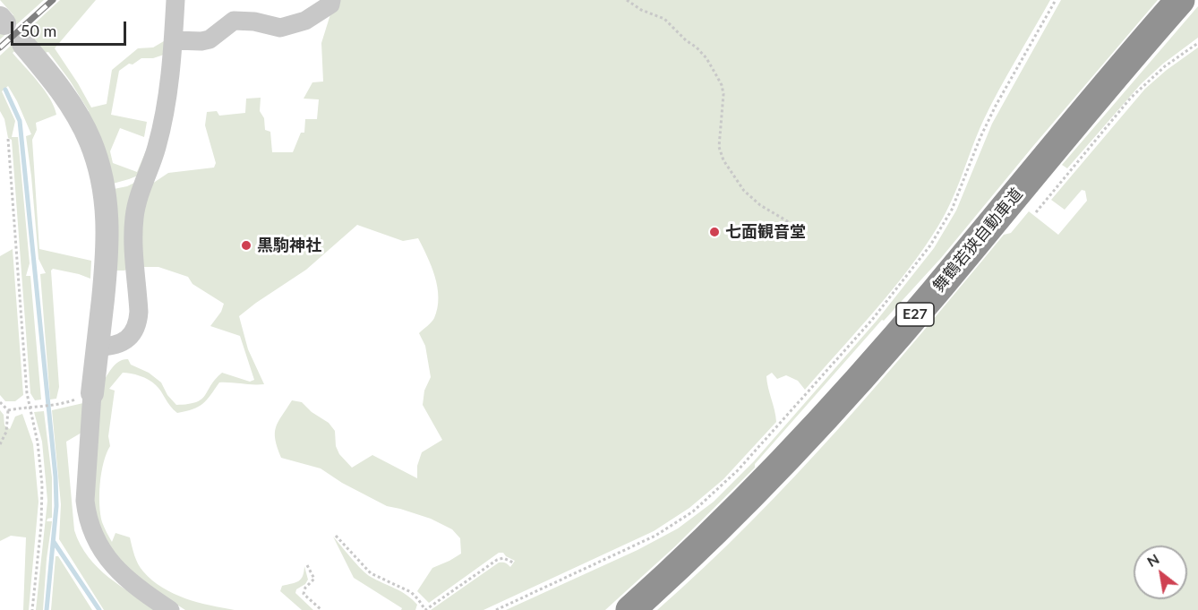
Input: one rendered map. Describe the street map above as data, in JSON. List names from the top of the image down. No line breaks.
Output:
{"streets":{"highway":["舞鶴若狭自動車道","E27"]},"places":["七面観音堂","黒駒神社"],"scale_bar":"50 m","north":"top left"}
